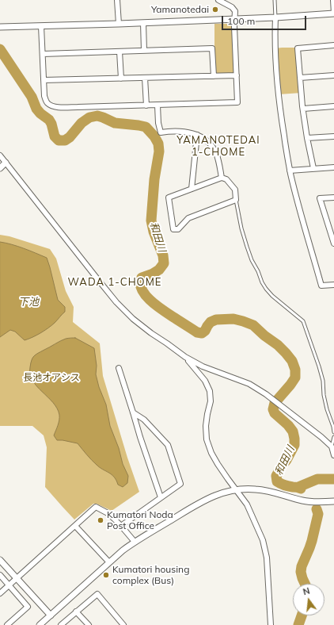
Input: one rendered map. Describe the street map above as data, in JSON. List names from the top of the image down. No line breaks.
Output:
{"districts":["YAMANOTEDAI 1-CHOME","WADA 1-CHOME"],"water":["和田川","下池"],"parks":["長池オアシス"],"places":["Yamanotedai","Kumatori Noda Post Office","Kumatori housing complex (Bus)"],"scale_bar":"100 m","north":"top"}
